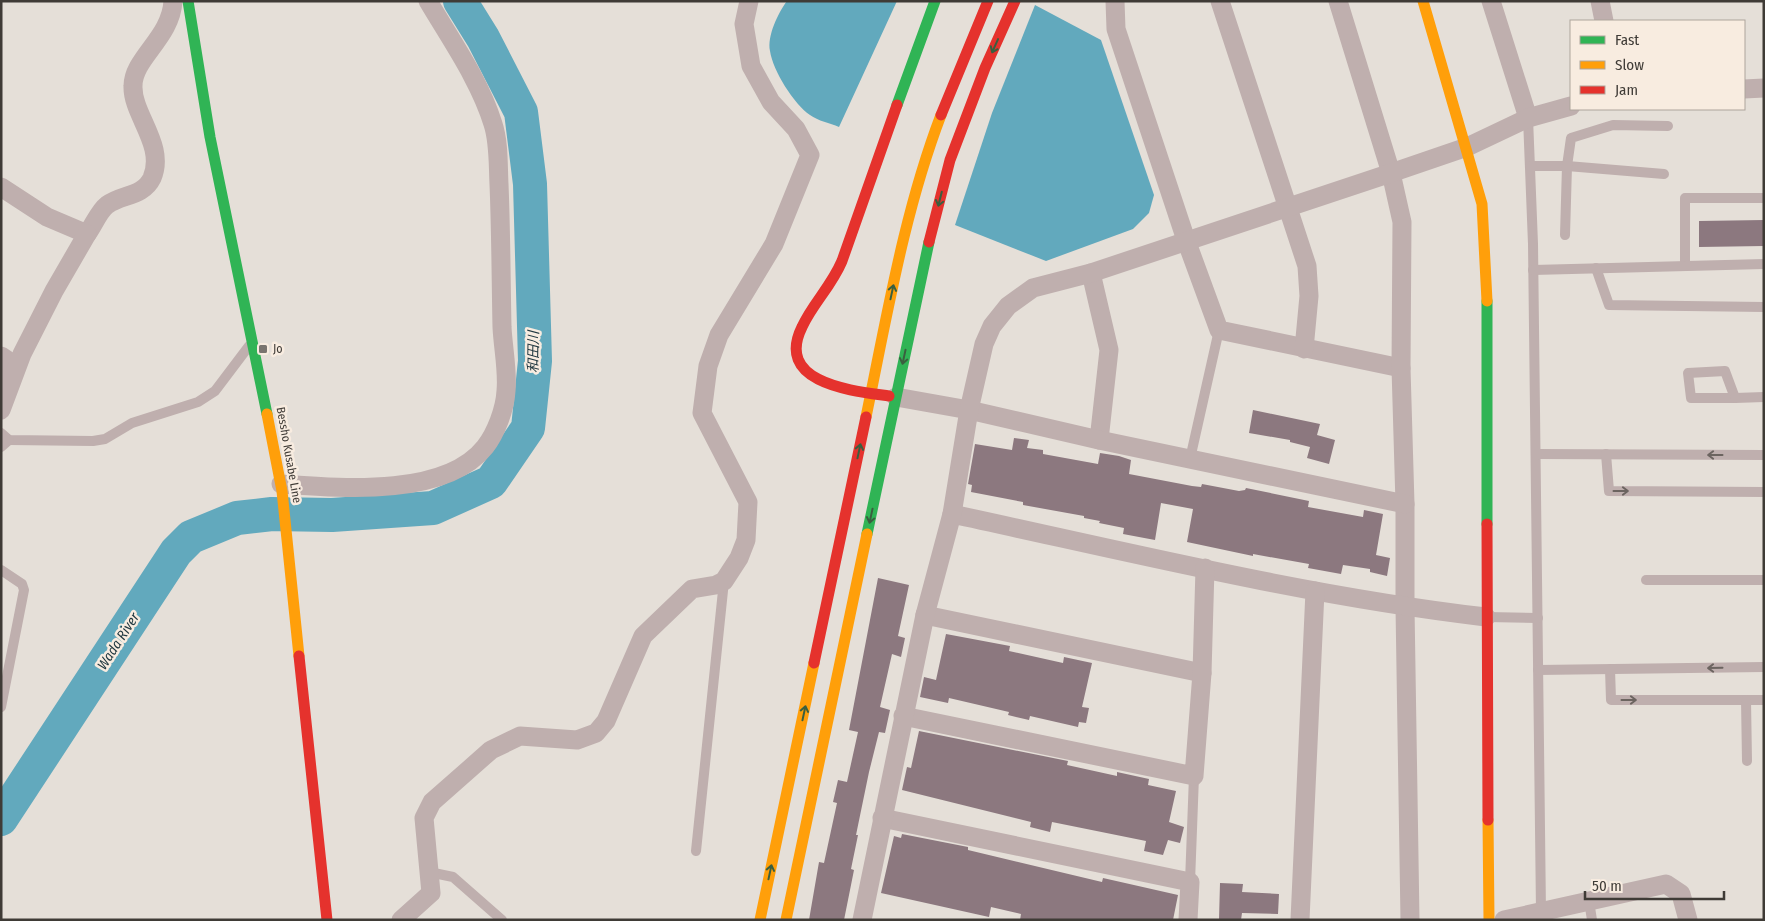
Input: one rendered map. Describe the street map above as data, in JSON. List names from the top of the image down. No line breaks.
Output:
{"streets":{"street":["Bessho Kusabe Line"]},"water":["和田川","Wada River"],"places":{"transit":["Jo"]},"legend":["Fast","Slow","Jam"],"scale_bar":"50 m"}
